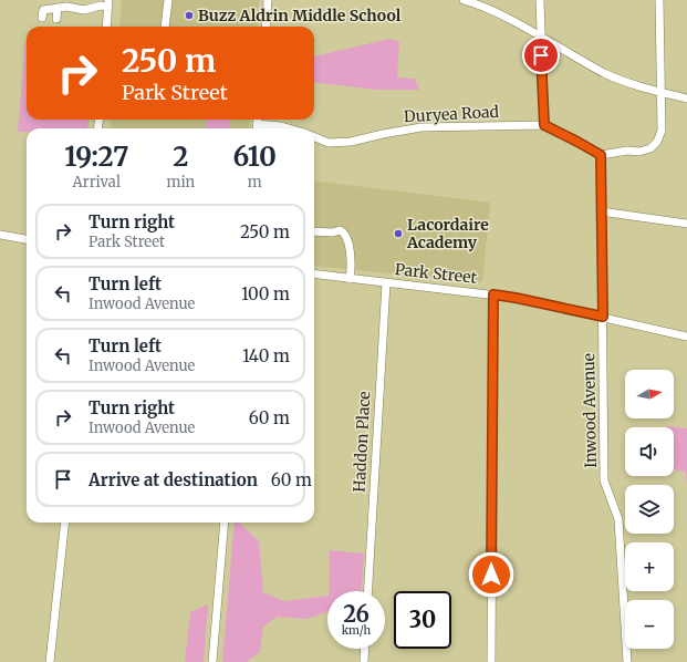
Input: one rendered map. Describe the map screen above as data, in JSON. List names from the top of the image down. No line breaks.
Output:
{"streets":{"street":["Duryea Road","Park Street","Inwood Avenue","Haddon Place"]},"crossings":[["Park Street","Inwood Avenue"],["Park Street","Haddon Place"]],"places":["Buzz Aldrin Middle School","Lacordaire Academy"],"north":"right","page":{"turn":["250 m","Park Street"],"eta":["19:27","Arrival","2","min","610","m"],"list":[{"name":"Turn right","note":"Park Street","value":"250 m"},{"name":"Turn left","note":"Inwood Avenue","value":"100 m"},{"name":"Turn left","note":"Inwood Avenue","value":"140 m"},{"name":"Turn right","note":"Inwood Avenue","value":"60 m"},{"name":"Arrive at destination","value":"60 m"}],"map_buttons":["+","−"],"speed":"26 km/h","limit":"30"}}
